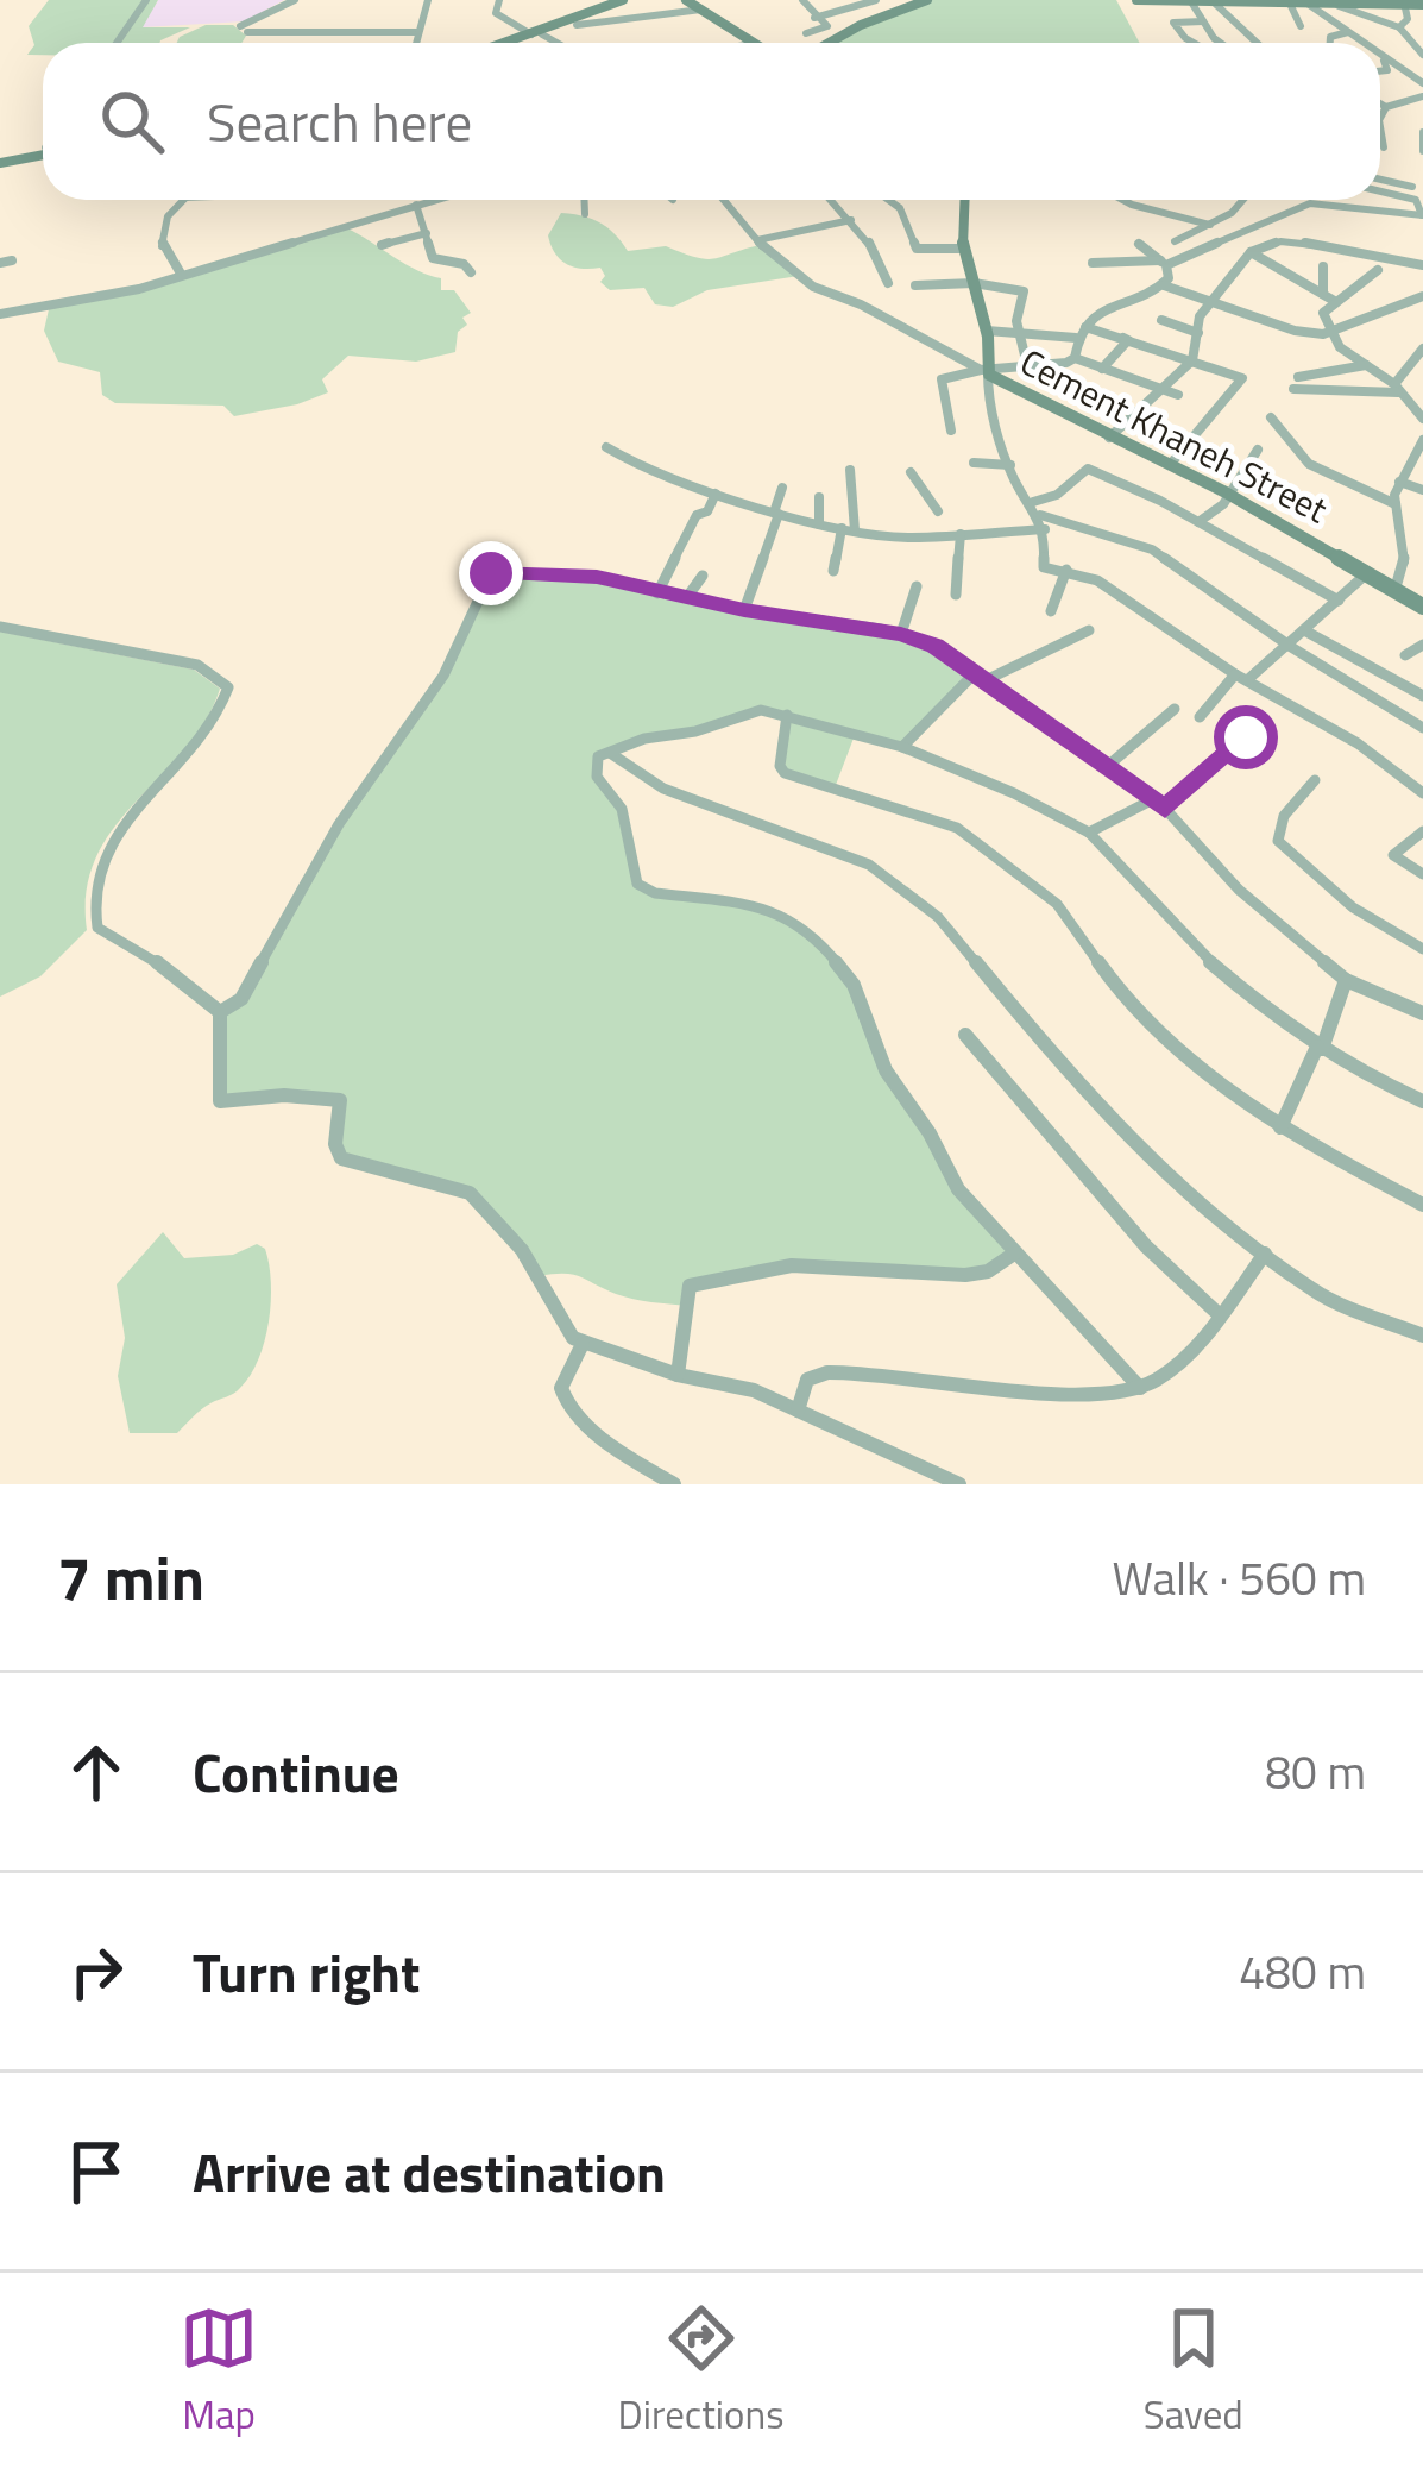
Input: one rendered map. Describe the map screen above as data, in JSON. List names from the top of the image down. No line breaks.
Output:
{"streets":{"street":["Cement Khaneh Street"]},"page":{"search":"Search here","heading":["7 min","Walk · 560 m"],"list":[["Continue","80 m"],["Turn right","480 m"],"Arrive at destination"],"nav":["Map","Directions","Saved"]}}
